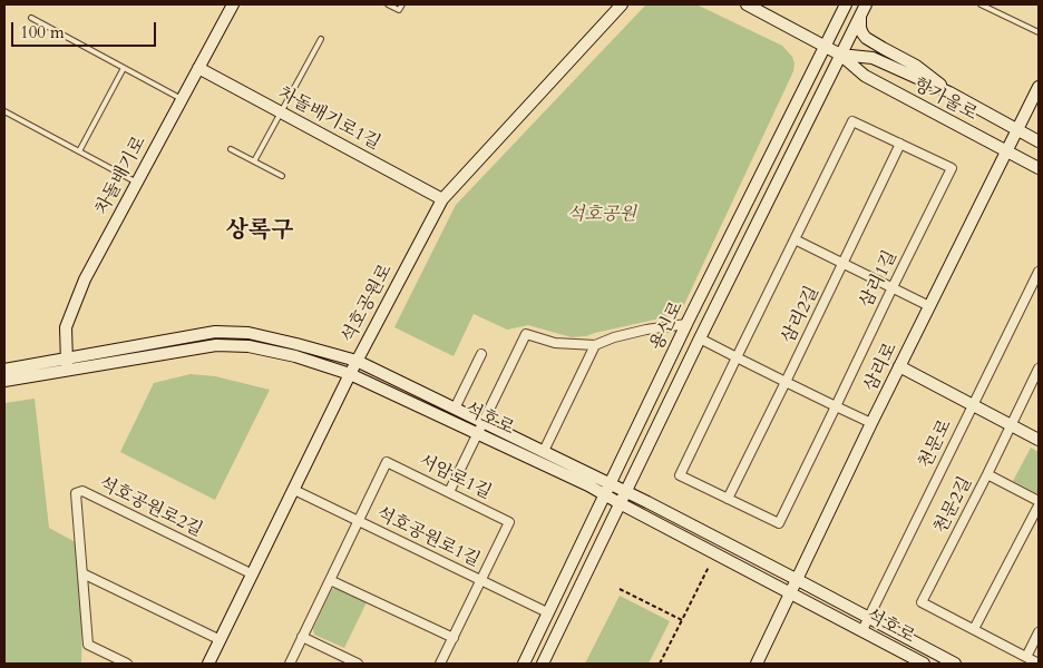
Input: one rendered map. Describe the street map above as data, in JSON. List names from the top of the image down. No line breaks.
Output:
{"streets":{"main road":["항가울로","차돌배기로1길","차돌배기로","석호공원로","용신로","삼리로","석호로"],"street":["삼리1길","삼리2길","천문로","서암로1길","천문2길","석호공원로2길","석호공원로1길"]},"crossings":[["항가울로","용신로"],["항가울로","삼리로"],["차돌배기로1길","차돌배기로"],["차돌배기로1길","석호공원로"],["차돌배기로","석호로"],["삼리1길","삼리2길"],["석호공원로","석호로"],["석호공원로","석호공원로2길"],["석호공원로","석호공원로1길"],["용신로","석호로"],["용신로","석호공원로1길"],["삼리로","석호로"],["석호로","천문로"],["서암로1길","석호공원로1길"]],"districts":["상록구"],"parks":["석호공원"],"scale_bar":"100 m"}
